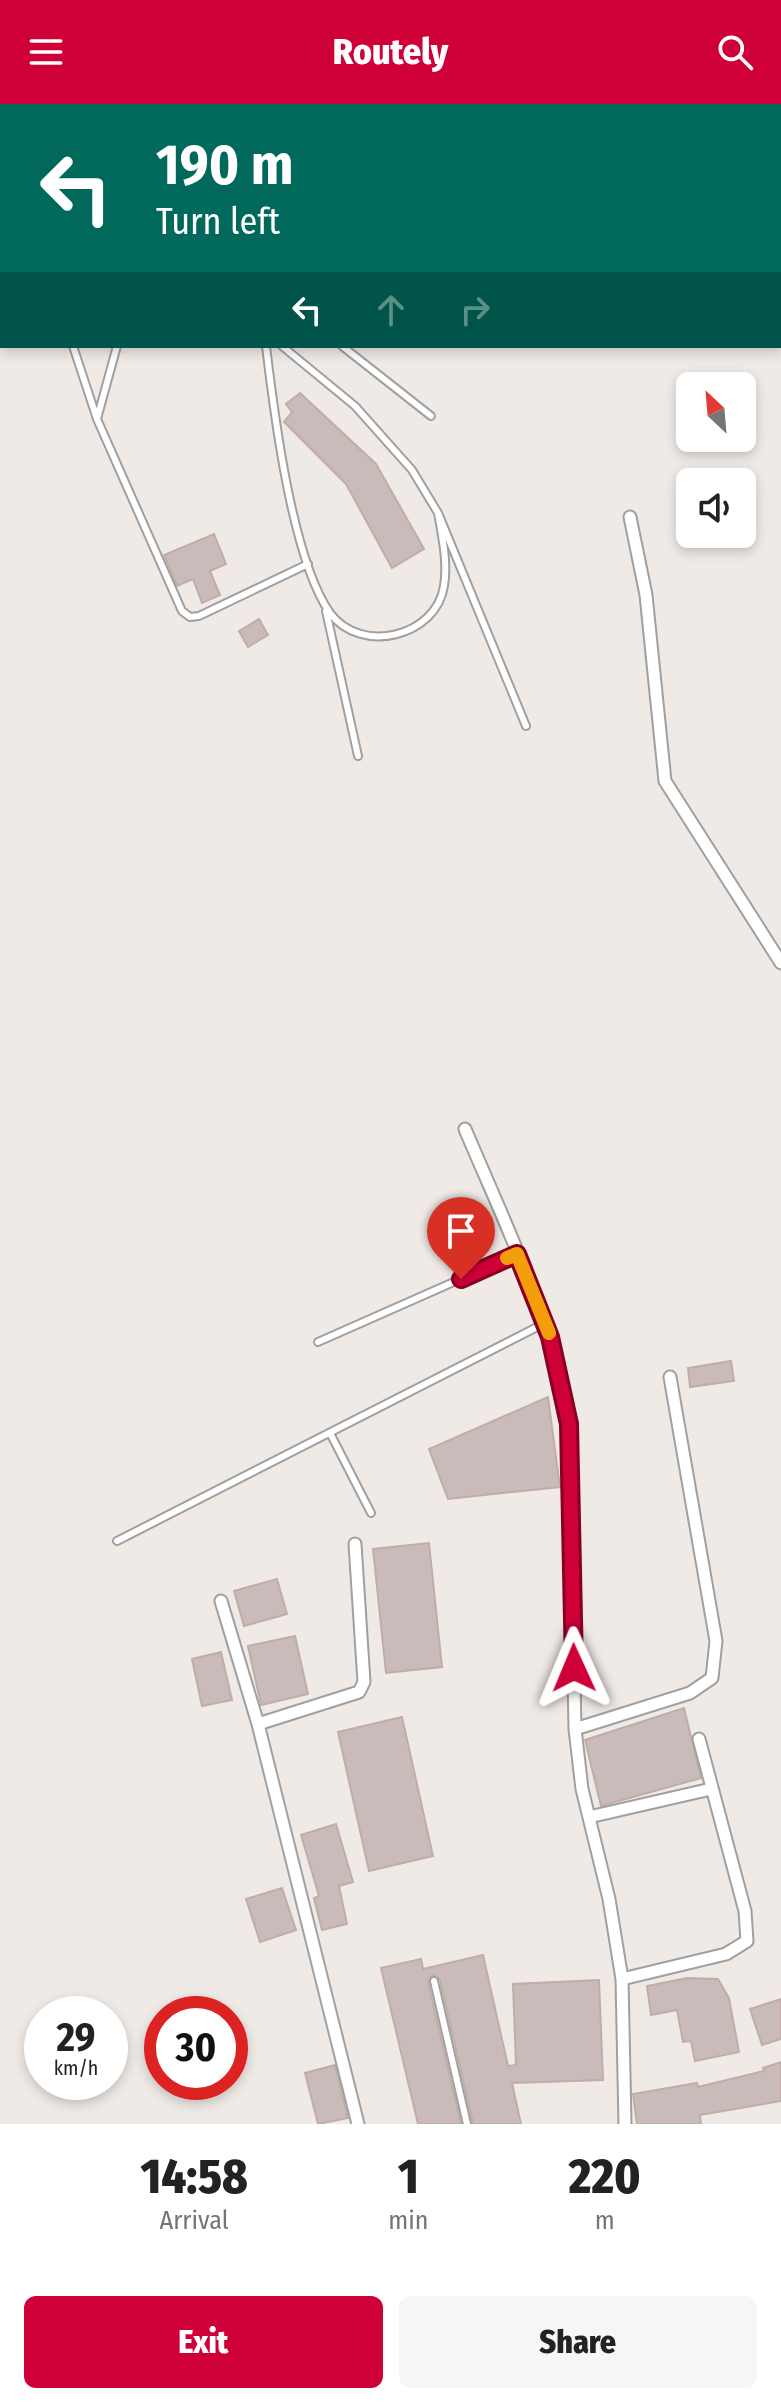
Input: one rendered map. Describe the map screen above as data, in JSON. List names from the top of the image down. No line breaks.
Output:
{"north":"top left","page":{"header":"Routely","turn":["190 m","Turn left"],"speed":"29 km/h","limit":"30","eta":["14:58","Arrival","1","min","220","m"],"buttons":["Exit","Share"]}}
